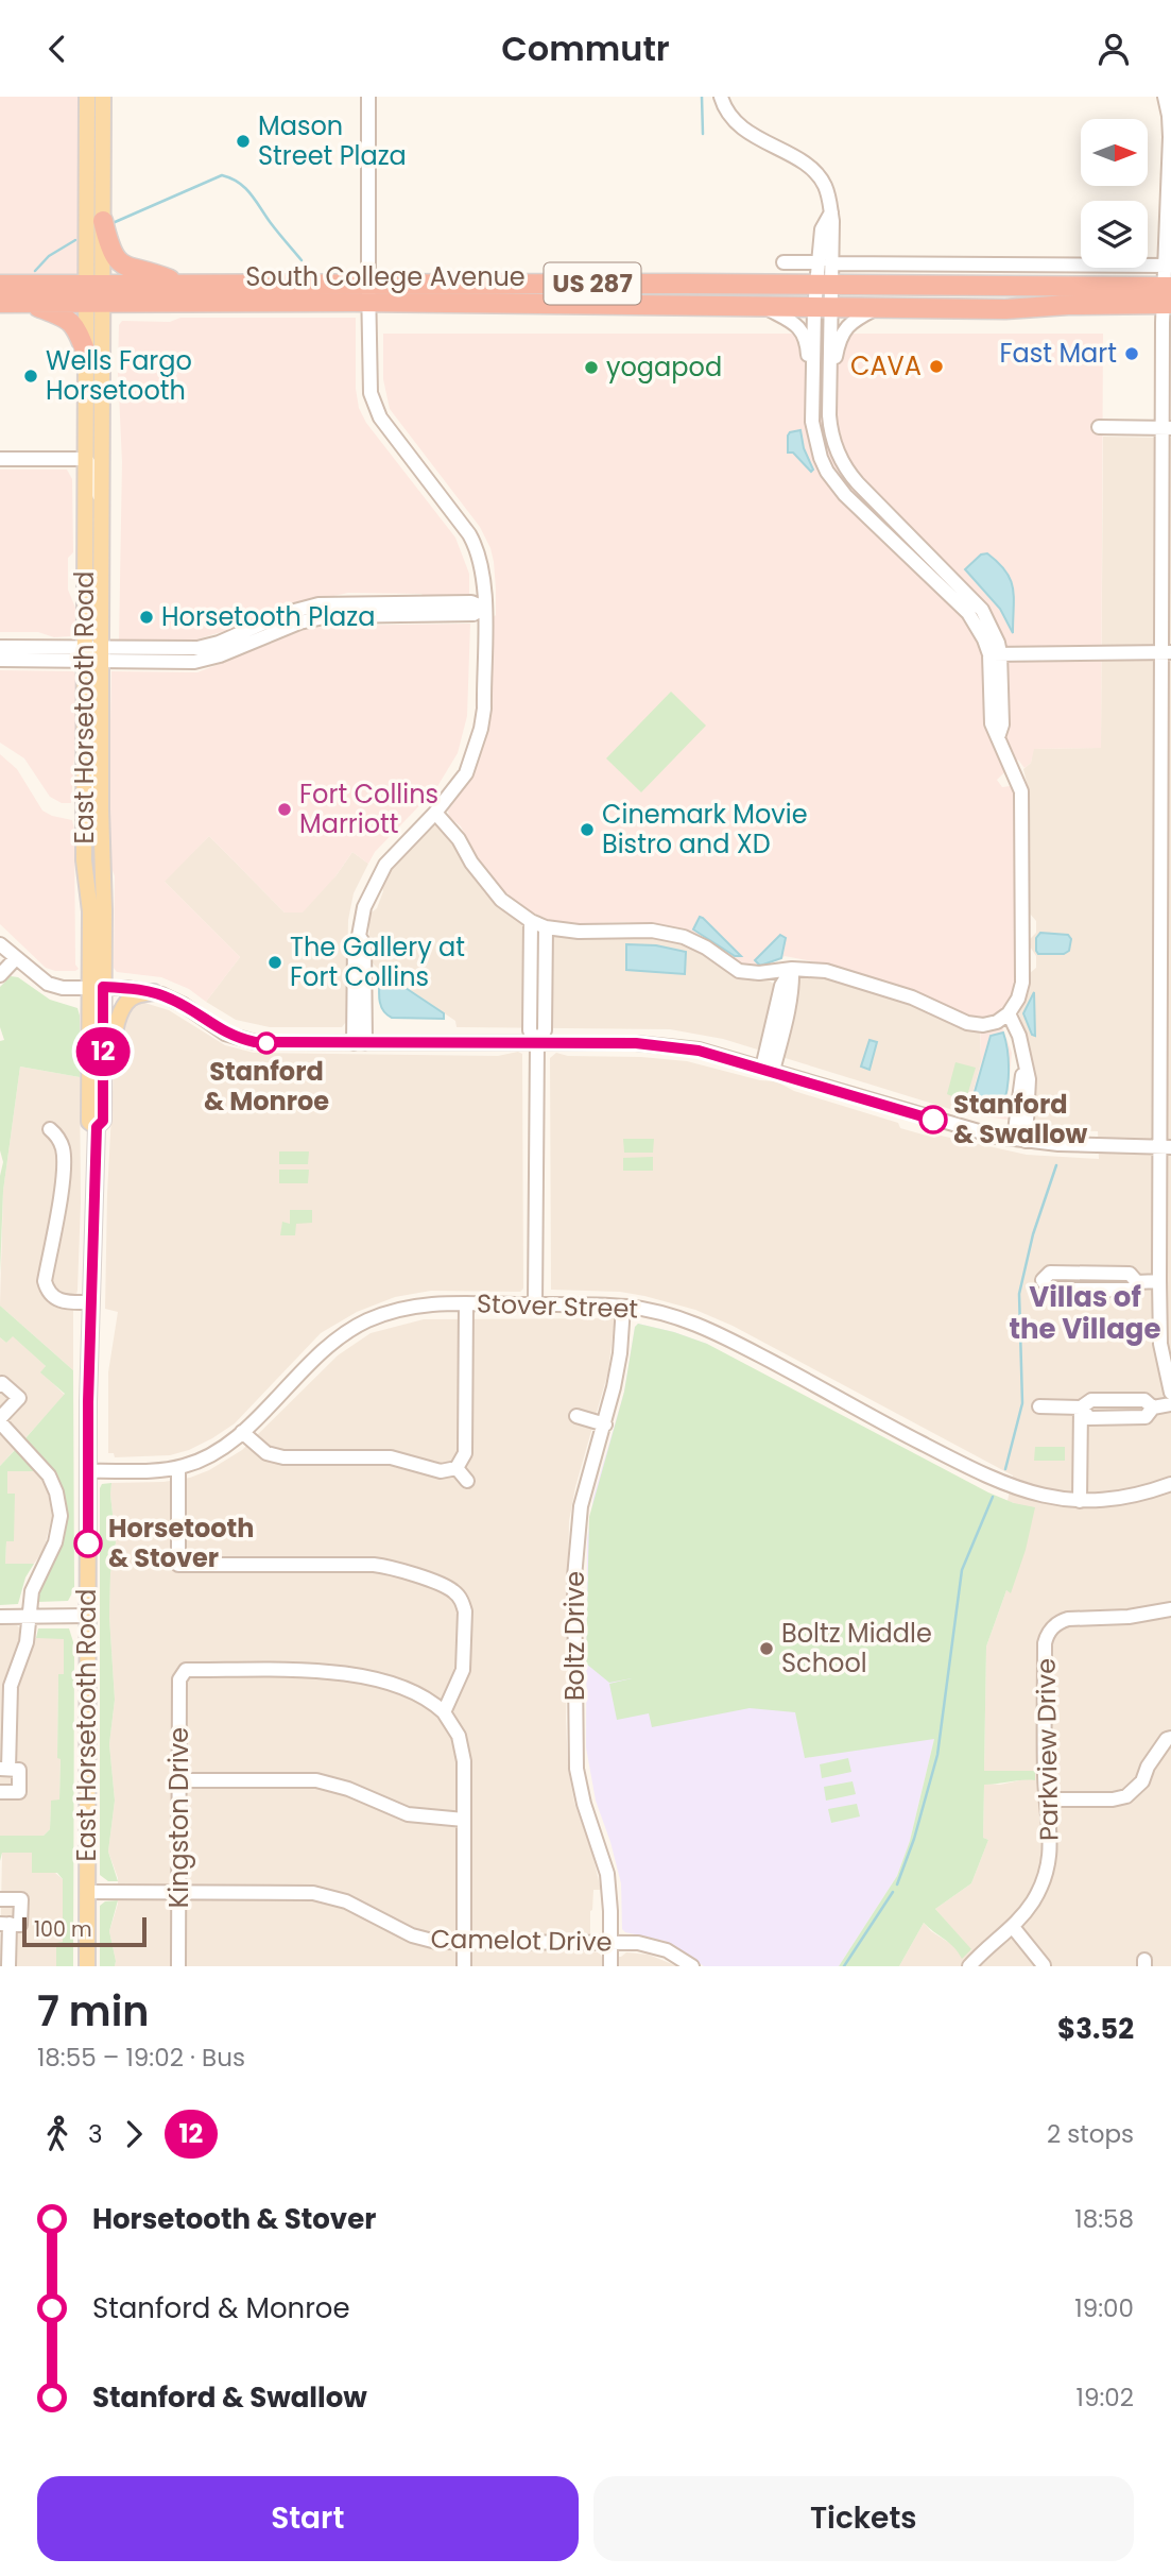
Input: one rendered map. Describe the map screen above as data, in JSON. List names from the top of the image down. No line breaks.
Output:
{"streets":{"highway":["South College Avenue","US 287"],"main road":["East Horsetooth Road"],"street":["Stover Street","Boltz Drive","Parkview Drive","Kingston Drive","Camelot Drive"]},"crossings":[["South College Avenue","East Horsetooth Road"],["East Horsetooth Road","Stover Street"],["East Horsetooth Road","Camelot Drive"],["Stover Street","Boltz Drive"],["Boltz Drive","Camelot Drive"],["Kingston Drive","Camelot Drive"]],"districts":["Villas of the Village"],"places":["Mason Street Plaza","Fast Mart","CAVA","yogapod","Wells Fargo Horsetooth","Horsetooth Plaza","Fort Collins Marriott","Cinemark Movie Bistro and XD","The Gallery at Fort Collins","Stanford & Monroe","Stanford & Swallow","Horsetooth & Stover","Boltz Middle School"],"lines":["bus line 12"],"scale_bar":"100 m","north":"right","page":{"header":"Commutr","on_map":"12","scale":"100 m","heading":["7 min","18:55 – 19:02 · Bus","$3.52"],"legs":["3","12","2 stops"],"list":[{"name":"Horsetooth & Stover","value":"18:58"},{"name":"Stanford & Monroe","value":"19:00"},{"name":"Stanford & Swallow","value":"19:02"}],"buttons":["Start","Tickets"]}}
